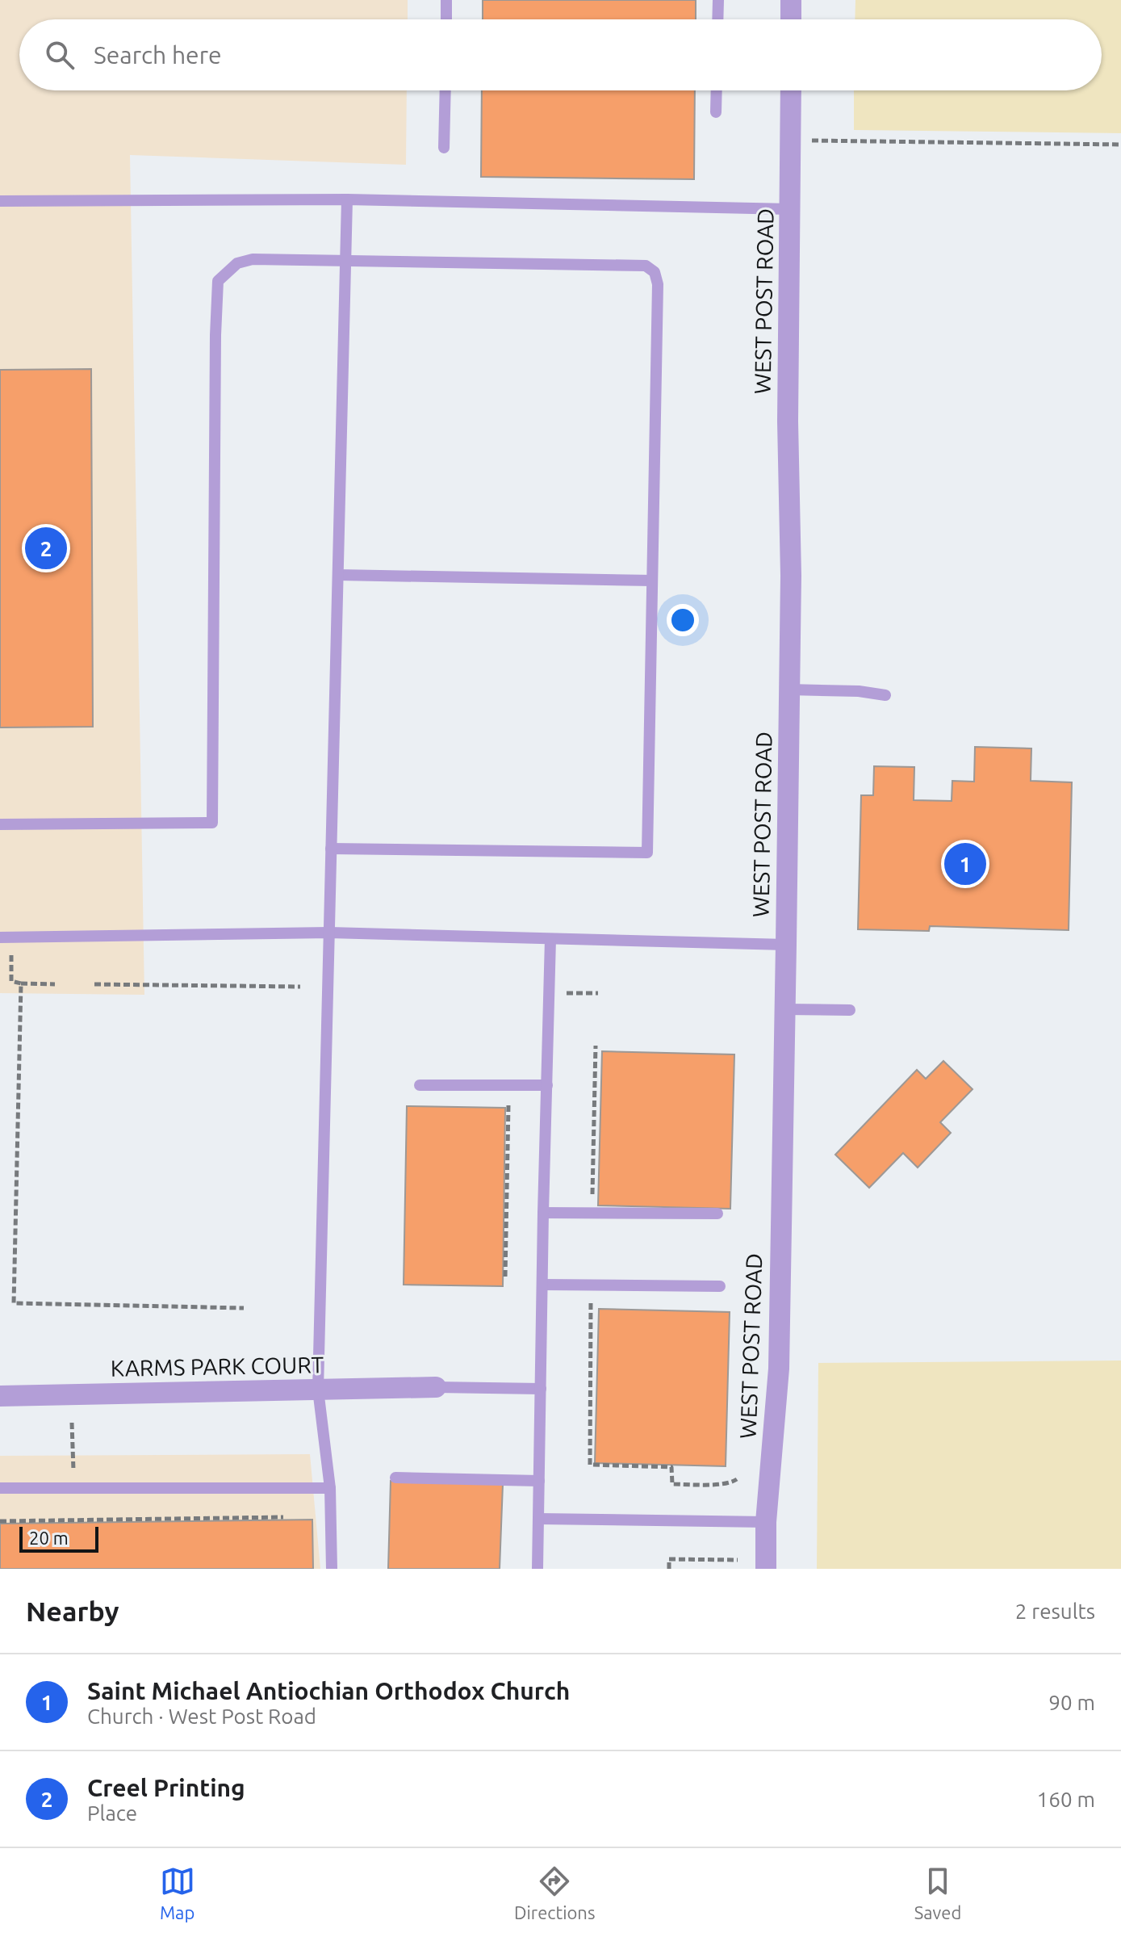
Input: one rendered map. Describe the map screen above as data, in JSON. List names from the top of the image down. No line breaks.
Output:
{"streets":{"street":["WEST POST ROAD","KARMS PARK COURT"]},"scale_bar":"20 m","page":{"search":"Search here","pins":["2","1"],"scale":"20 m","heading":["Nearby","2 results"],"list":[{"mark":"1","name":"Saint Michael Antiochian Orthodox Church","note":"Church · West Post Road","value":"90 m"},{"mark":"2","name":"Creel Printing","note":"Place","value":"160 m"}],"nav":["Map","Directions","Saved"]}}
